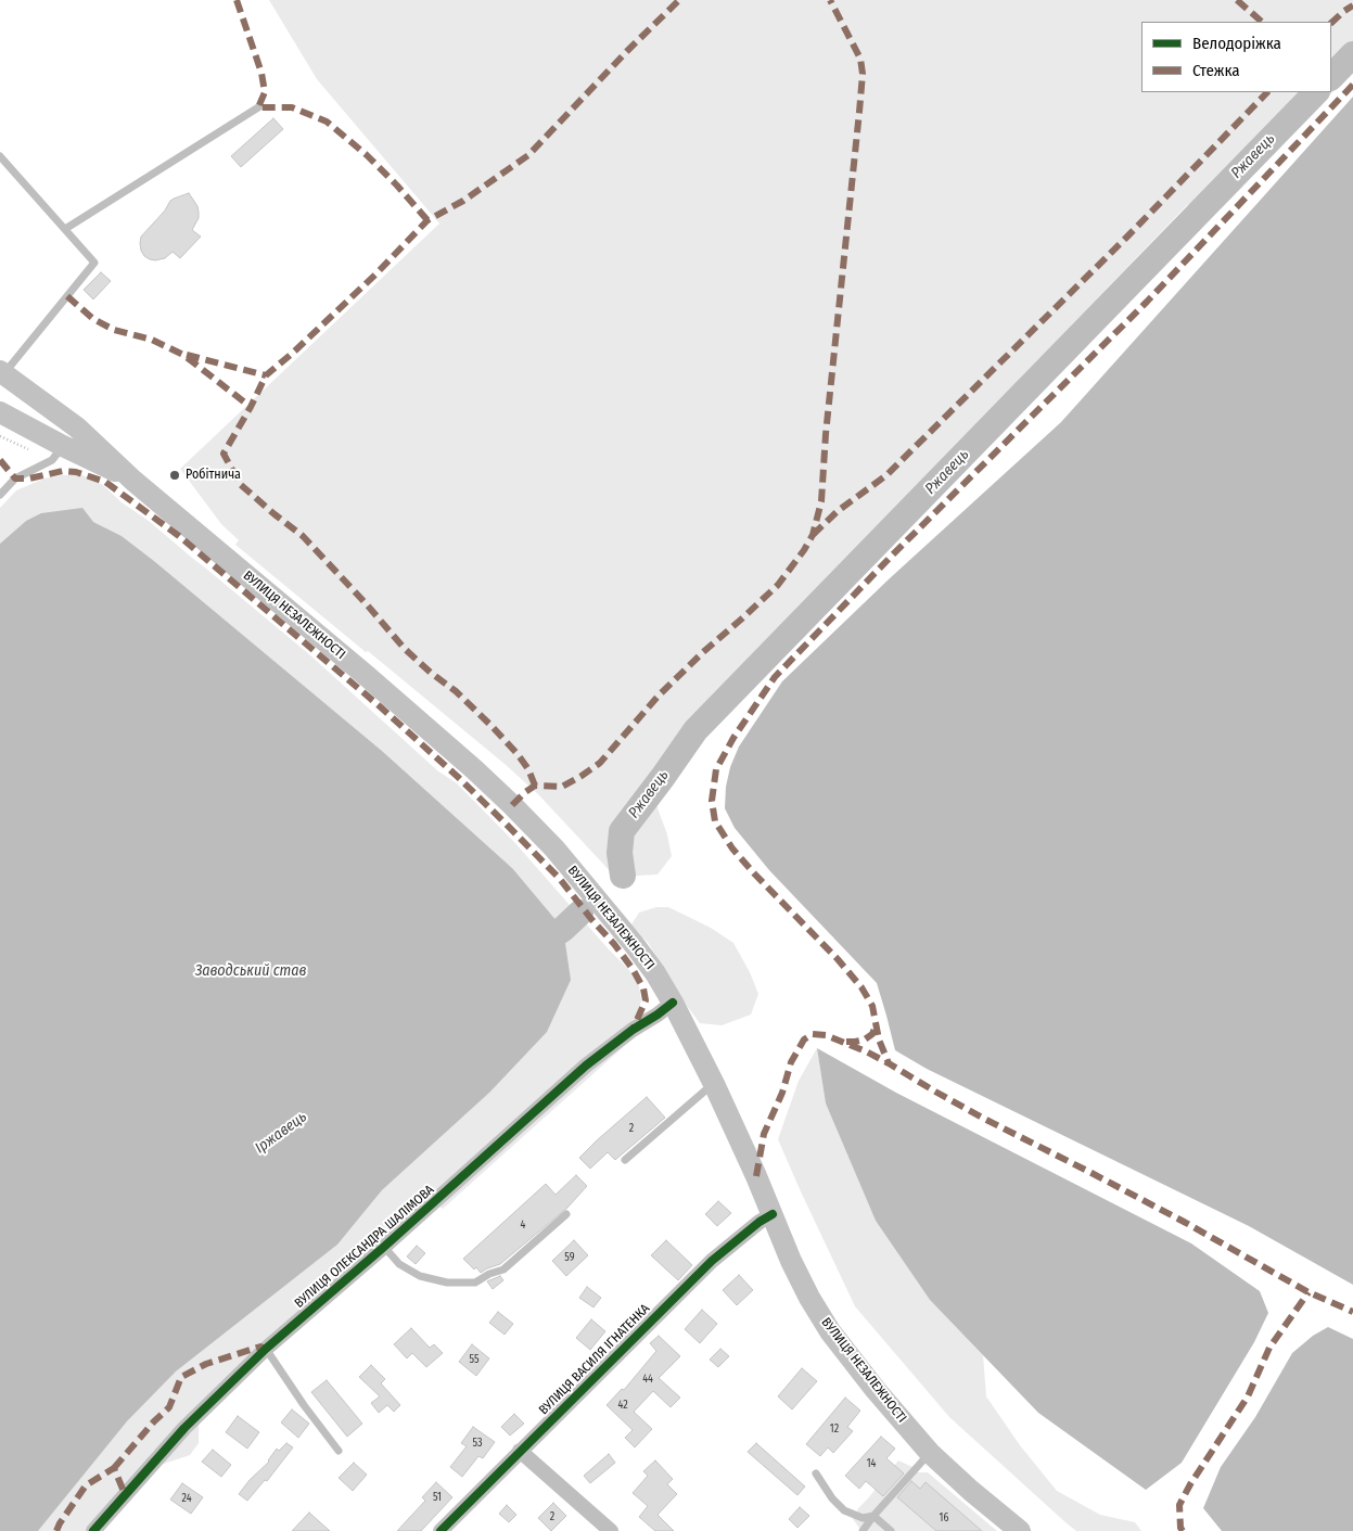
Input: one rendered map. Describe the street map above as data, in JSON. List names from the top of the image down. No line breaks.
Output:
{"streets":{"main road":["ВУЛИЦЯ НЕЗАЛЕЖНОСТІ"],"street":["ВУЛИЦЯ ОЛЕКСАНДРА ШАЛІМОВА","ВУЛИЦЯ ВАСИЛЯ ІГНАТЕНКА"]},"crossings":[["ВУЛИЦЯ НЕЗАЛЕЖНОСТІ","ВУЛИЦЯ ОЛЕКСАНДРА ШАЛІМОВА"],["ВУЛИЦЯ НЕЗАЛЕЖНОСТІ","ВУЛИЦЯ ВАСИЛЯ ІГНАТЕНКА"]],"water":["Ржавець","Заводський став","Іржавець"],"places":["Робітнича"],"house_numbers":["2","4","59","55","44","42","12","53","14","51","24","2","16"],"legend":["Велодоріжка","Стежка"]}
